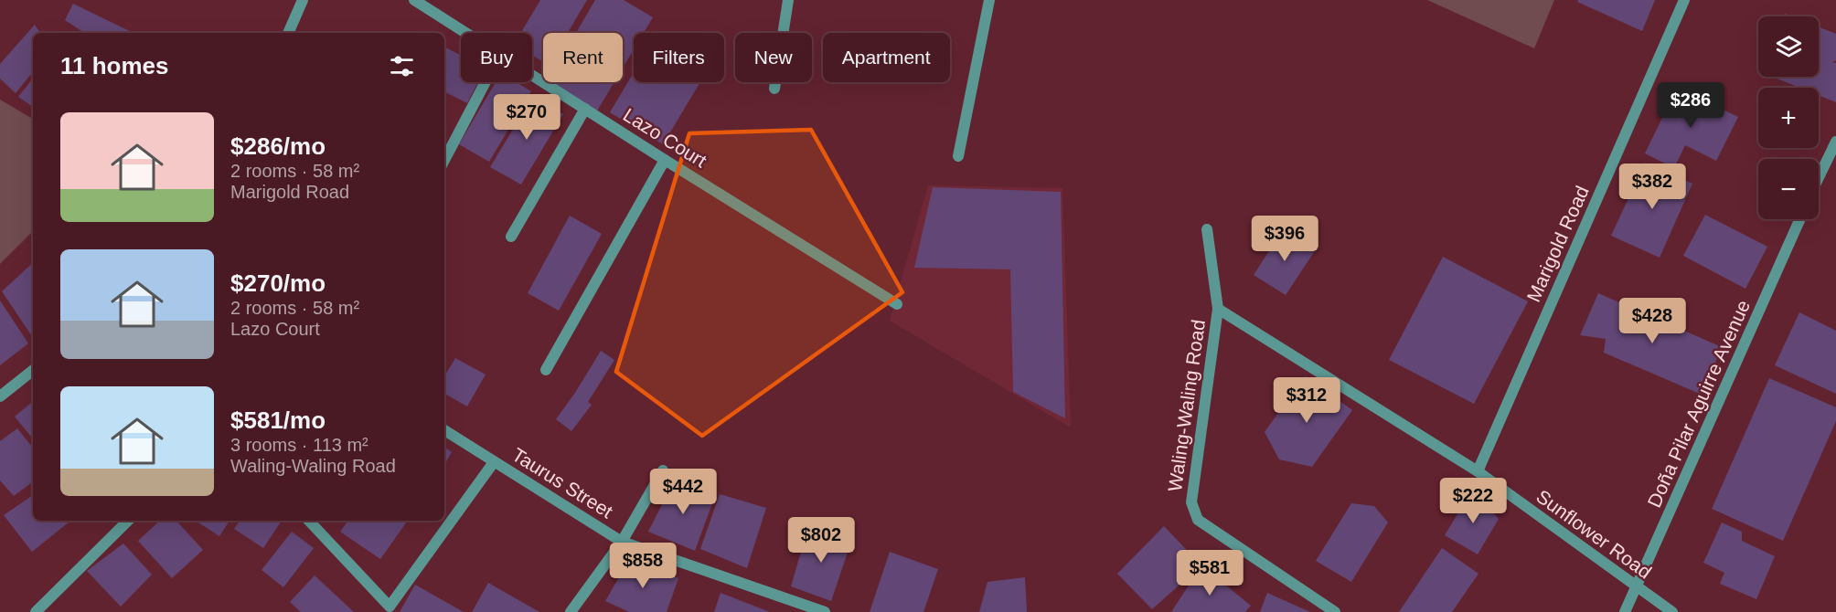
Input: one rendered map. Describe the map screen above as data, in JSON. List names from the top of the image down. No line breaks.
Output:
{"streets":{"street":["Lazo Court","Marigold Road","Doña Pilar Aguirre Avenue","Waling-Waling Road","Taurus Street","Sunflower Road"]},"crossings":[["Marigold Road","Sunflower Road"],["Doña Pilar Aguirre Avenue","Sunflower Road"],["Waling-Waling Road","Sunflower Road"]],"page":{"map_buttons":["+","−"],"chip":["Buy","Rent","Filters","New","Apartment"],"heading":"11 homes","price":["$286","$270","$382","$396","$428","$312","$442","$222","$802","$858","$581"],"list":[{"name":"$286/mo","note":"2 rooms · 58 m² · Marigold Road"},{"name":"$270/mo","note":"2 rooms · 58 m² · Lazo Court"},{"name":"$581/mo","note":"3 rooms · 113 m² · Waling-Waling Road"}]}}
